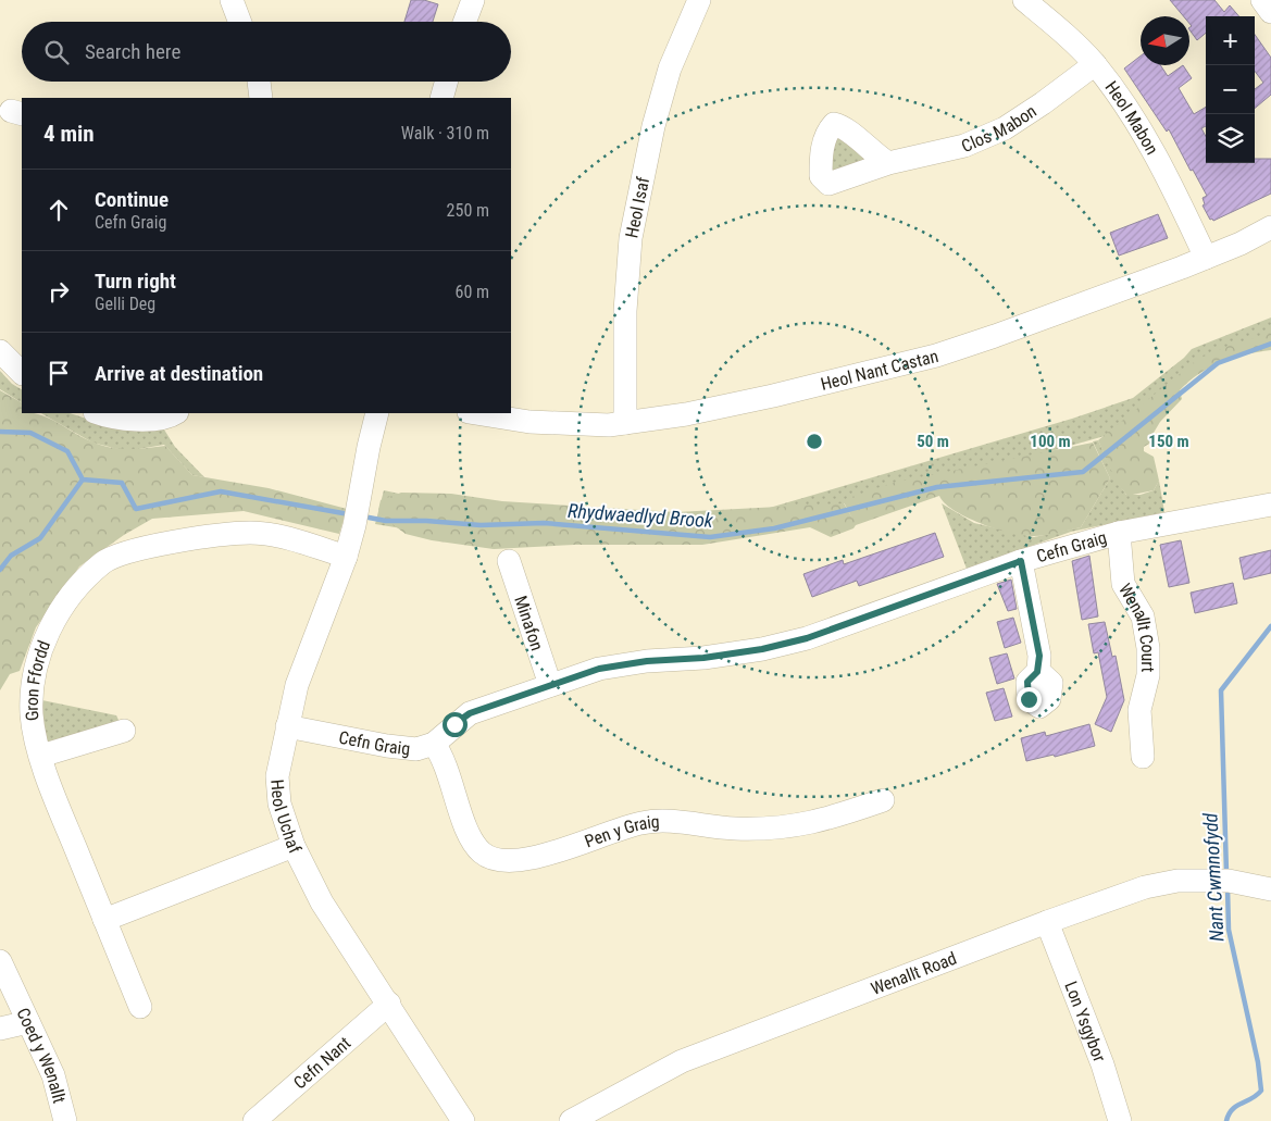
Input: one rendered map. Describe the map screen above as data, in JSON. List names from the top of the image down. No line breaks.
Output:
{"streets":{"street":["Heol Mabon","Clos Mabon","Heol Isaf","Heol Nant Castan","Cefn Graig","Minafon","Wenallt Court","Gron Ffordd","Heol Uchaf","Pen y Graig","Wenallt Road","Lon Ysgybor","Coed y Wenallt","Cefn Nant"]},"crossings":[["Heol Mabon","Clos Mabon"],["Heol Mabon","Heol Nant Castan"],["Heol Isaf","Heol Nant Castan"],["Cefn Graig","Minafon"],["Cefn Graig","Wenallt Court"],["Cefn Graig","Heol Uchaf"],["Cefn Graig","Pen y Graig"],["Gron Ffordd","Heol Uchaf"],["Heol Uchaf","Cefn Nant"],["Wenallt Road","Lon Ysgybor"]],"water":["Rhydwaedlyd Brook","Nant Cwmnofydd"],"north":"left","page":{"map_buttons":["+","−"],"search":"Search here","heading":["4 min","Walk · 310 m"],"list":[["Continue","Cefn Graig","250 m"],["Turn right","Gelli Deg","60 m"],"Arrive at destination"]},"rings":["50 m","100 m","150 m"]}
